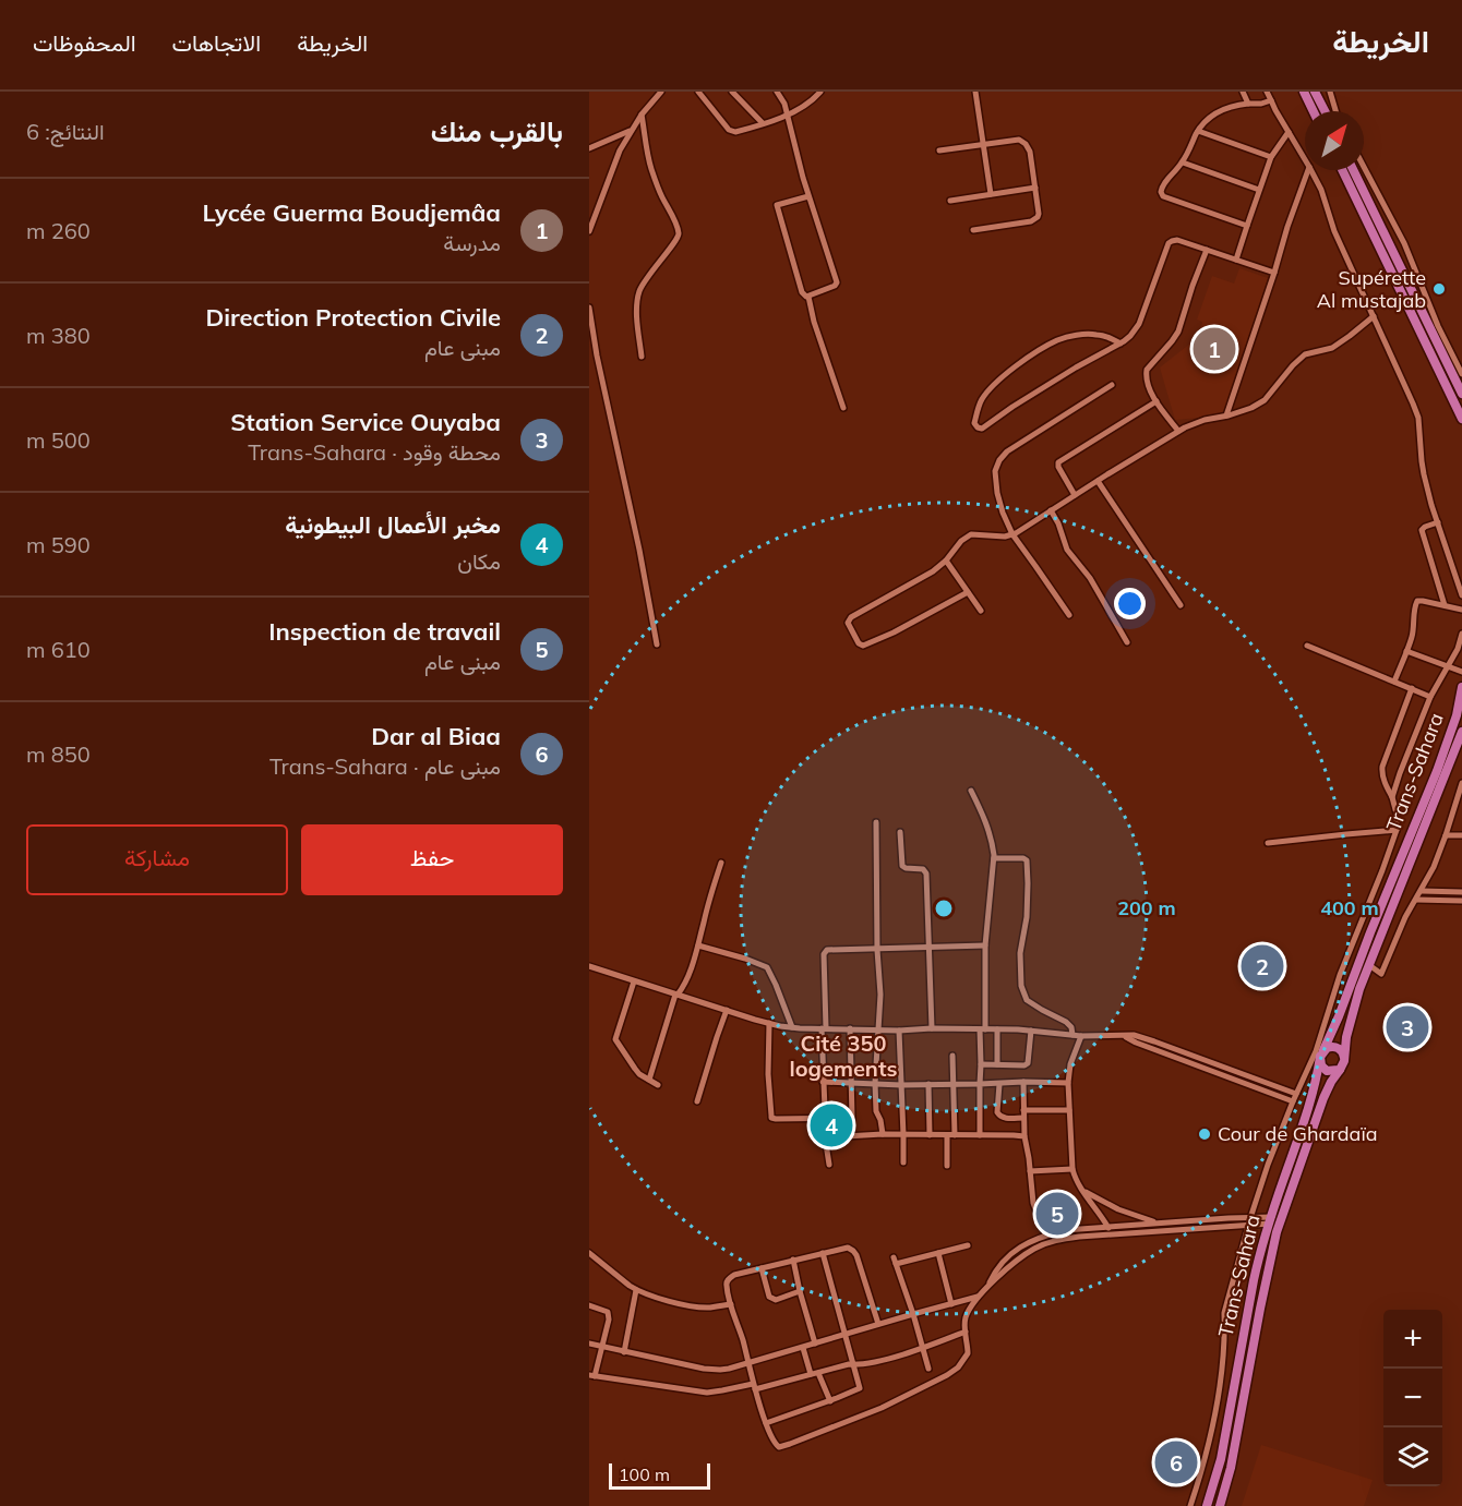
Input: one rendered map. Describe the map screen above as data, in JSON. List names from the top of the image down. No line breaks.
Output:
{"streets":{"highway":["Trans-Sahara"]},"districts":["Cité 350 logements"],"places":["Supérette Al mustajab","Cour de Ghardaïa"],"scale_bar":"100 m","north":"top right","page":{"header":"الخريطة","nav":["الخريطة","الاتجاهات","المحفوظات"],"heading":["بالقرب منك","النتائج: 6"],"list":[{"mark":"1","name":"Lycée Guerma Boudjemâa","note":"مدرسة","value":"260 m"},{"mark":"2","name":"Direction Protection Civile","note":"مبنى عام","value":"380 m"},{"mark":"3","name":"Station Service Ouyaba","note":"محطة وقود · Trans-Sahara","value":"500 m"},{"mark":"4","name":"مخبر الأعمال البيطونية","note":"مكان","value":"590 m"},{"mark":"5","name":"Inspection de travail","note":"مبنى عام","value":"610 m"},{"mark":"6","name":"Dar al Biaa","note":"مبنى عام · Trans-Sahara","value":"850 m"}],"pins":["1","2","3","4","5","6"],"buttons":["حفظ","مشاركة"],"map_buttons":["+","−"],"scale":"100 m"},"rings":["200 m","400 m"]}
